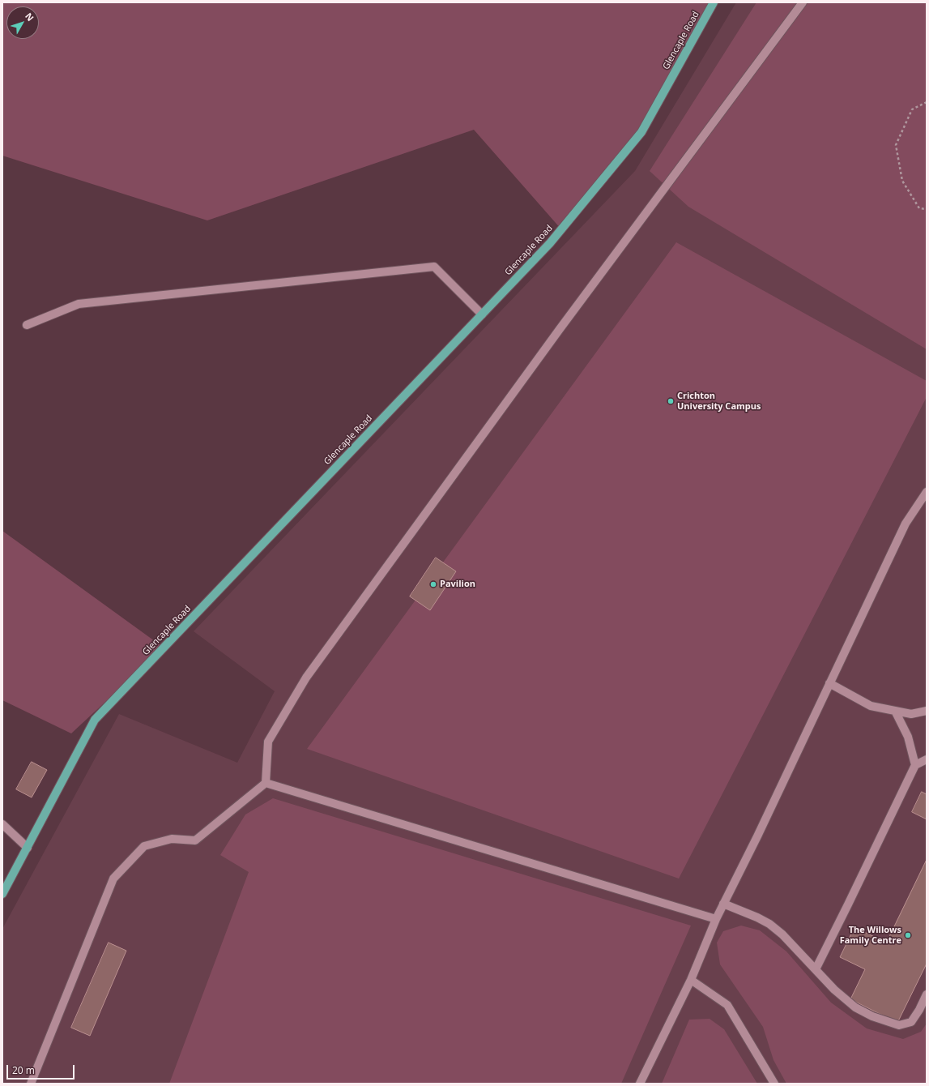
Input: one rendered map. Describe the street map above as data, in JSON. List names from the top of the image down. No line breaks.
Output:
{"streets":{"main road":["Glencaple Road"]},"places":["Crichton University Campus","Pavilion","The Willows Family Centre"],"scale_bar":"20 m","north":"top right"}
